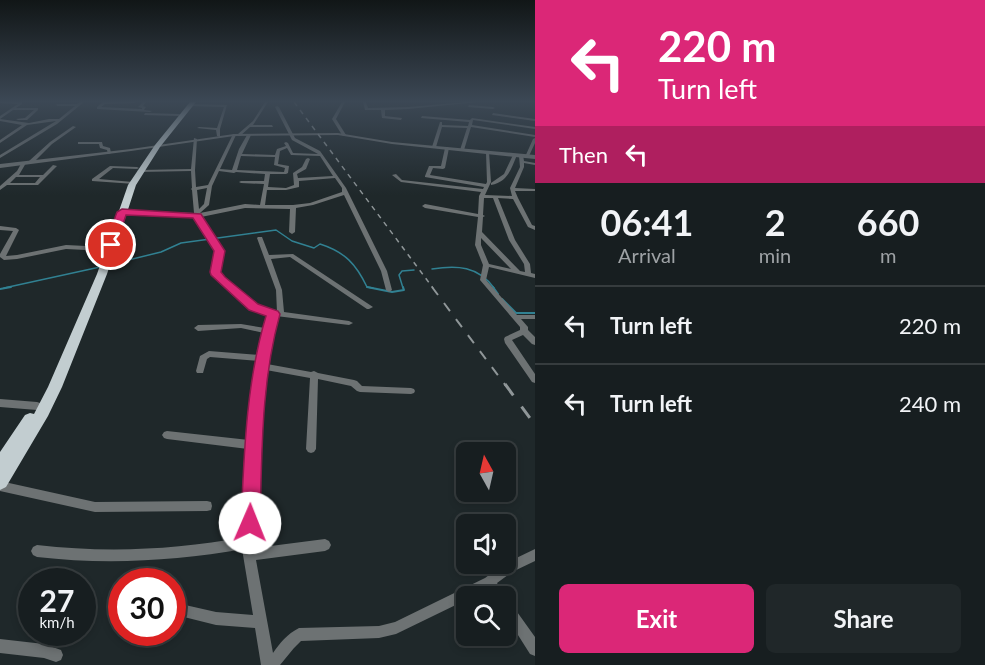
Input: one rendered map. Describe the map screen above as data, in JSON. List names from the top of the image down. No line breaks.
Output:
{"north":"top","page":{"turn":["220 m","Turn left"],"then":"Then","eta":["06:41","Arrival","2","min","660","m"],"list":[{"name":"Turn left","value":"220 m"},{"name":"Turn left","value":"240 m"}],"speed":"27 km/h","limit":"30","buttons":["Exit","Share"]}}
